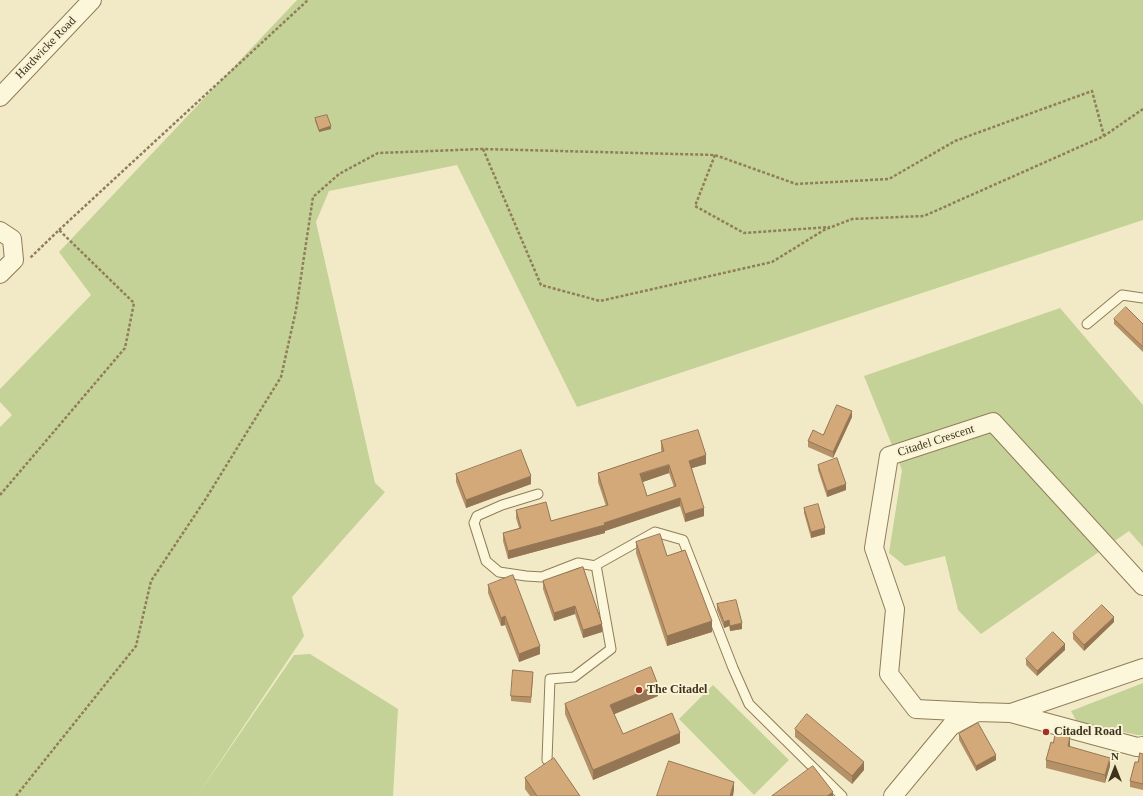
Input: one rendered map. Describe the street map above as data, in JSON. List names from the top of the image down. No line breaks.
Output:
{"streets":{"street":["Hardwicke Road","Citadel Crescent"]},"places":["The Citadel","Citadel Road"],"north":"top"}
